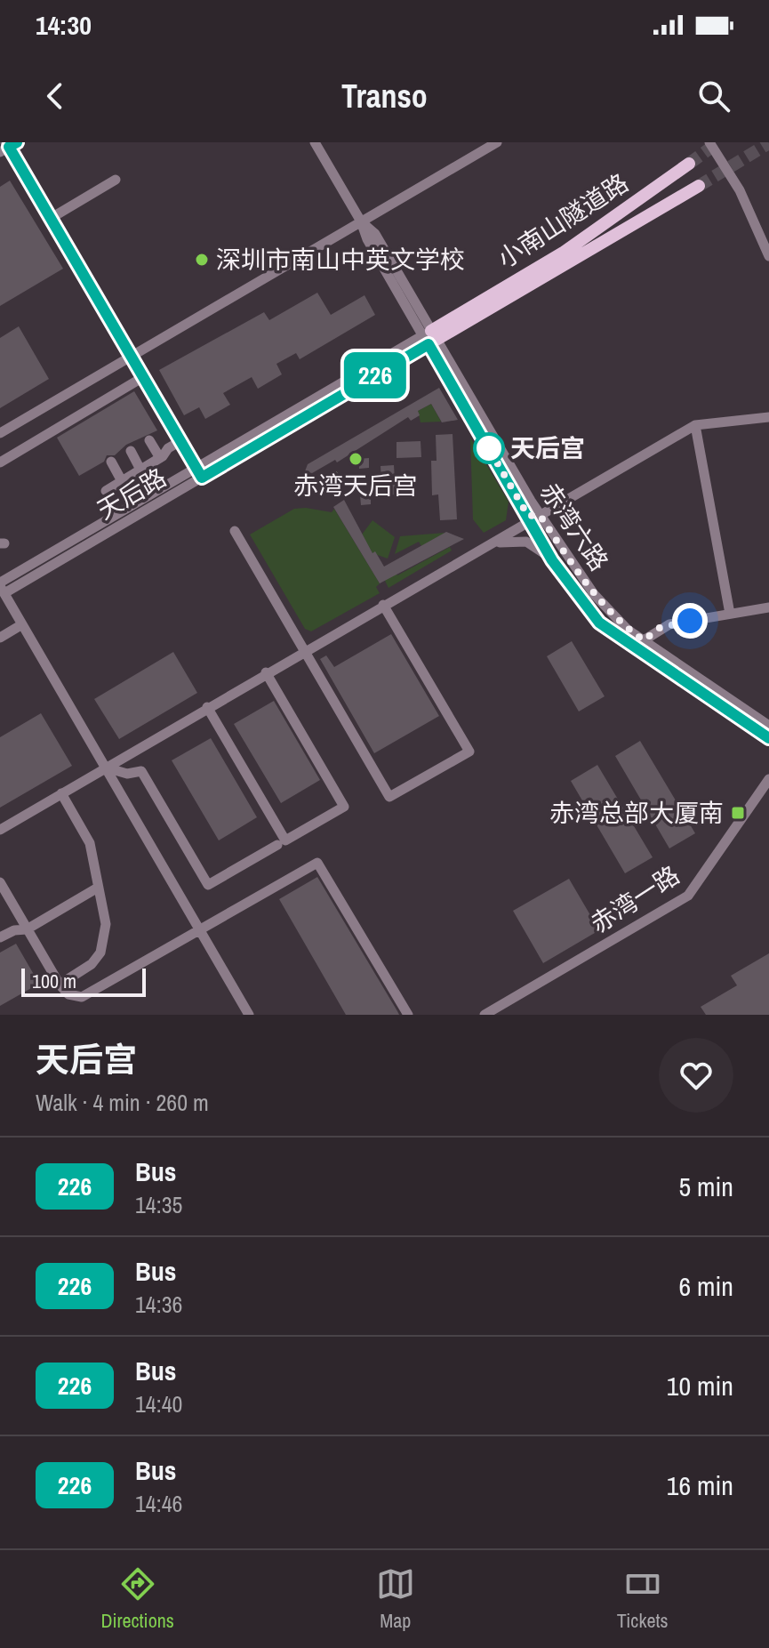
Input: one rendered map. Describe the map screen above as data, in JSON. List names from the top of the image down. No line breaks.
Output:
{"streets":{"main road":["小南山隧道路"],"street":["天后路","赤湾六路","赤湾一路"]},"crossings":[["小南山隧道路","天后路"],["小南山隧道路","赤湾六路"],["天后路","赤湾六路"]],"places":{"other":["深圳市南山中英文学校","天后宫","赤湾天后宫"],"transit":["赤湾总部大厦南"]},"lines":["bus line 226"],"scale_bar":"100 m","page":{"status":"14:30","header":"Transo","on_map":"226","scale":"100 m","heading":["天后宫","Walk · 4 min · 260 m"],"list":[{"mark":"226","name":"Bus","note":"14:35","value":"5 min"},{"mark":"226","name":"Bus","note":"14:36","value":"6 min"},{"mark":"226","name":"Bus","note":"14:40","value":"10 min"},{"mark":"226","name":"Bus","note":"14:46","value":"16 min"}],"tabs":["Directions","Map","Tickets"]}}
